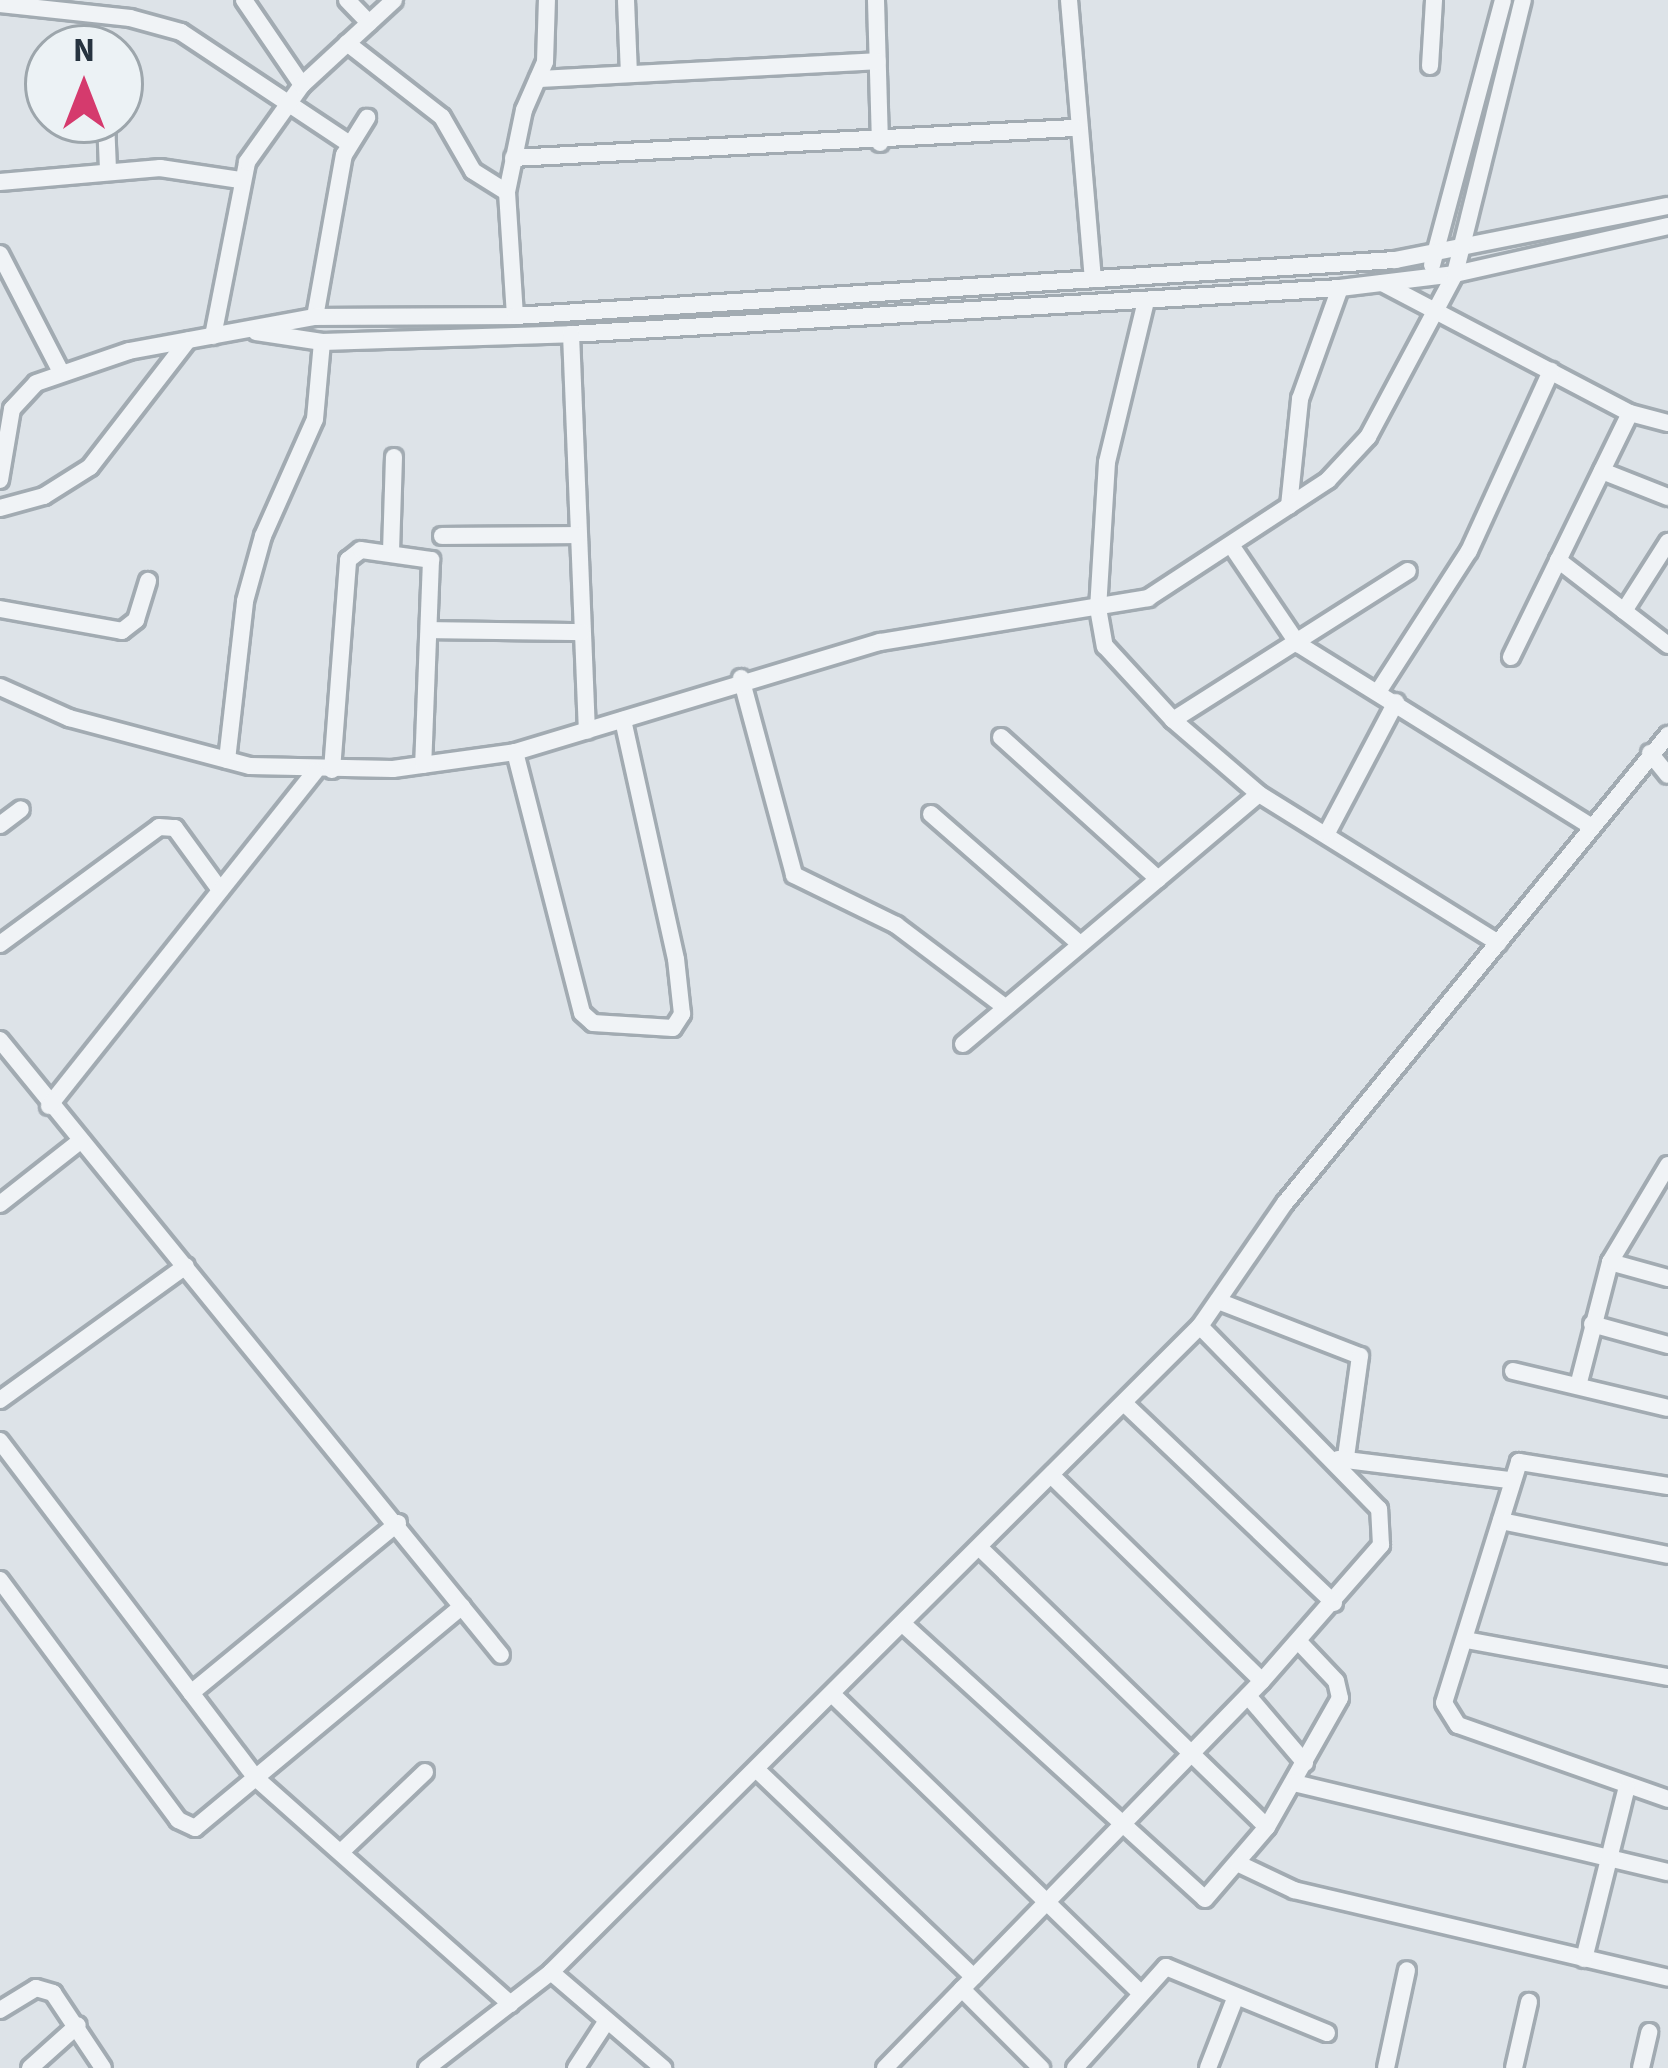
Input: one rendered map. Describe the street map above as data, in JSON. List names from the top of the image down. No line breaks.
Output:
{"north":"top"}
